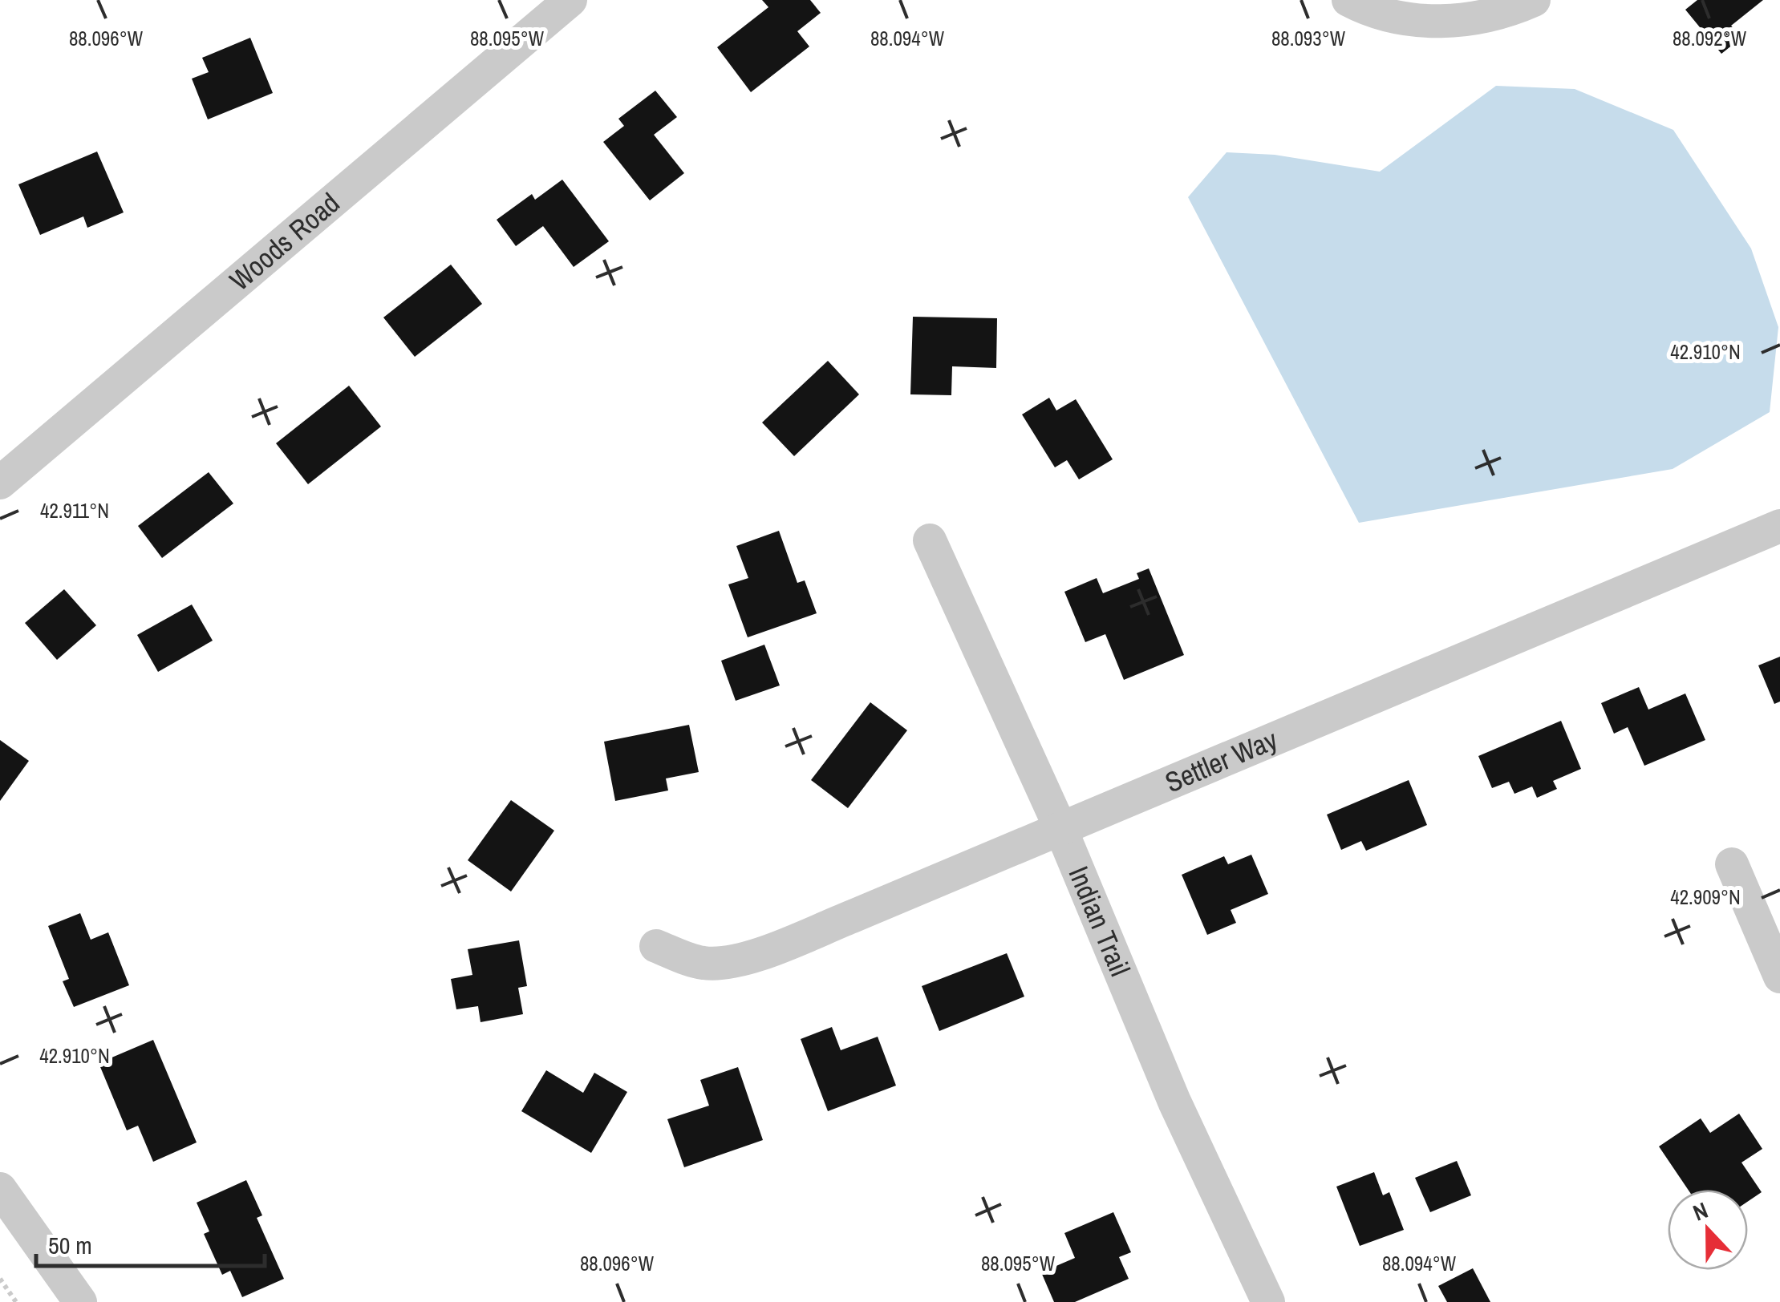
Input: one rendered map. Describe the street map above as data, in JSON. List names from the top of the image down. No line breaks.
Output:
{"streets":{"street":["Woods Road","Settler Way","Indian Trail"]},"crossings":[["Settler Way","Indian Trail"]],"scale_bar":"50 m","north":"top","coordinates":["88.096°W","88.095°W","88.094°W","88.093°W","88.092°W","42.910°N","42.911°N","42.909°N"]}
